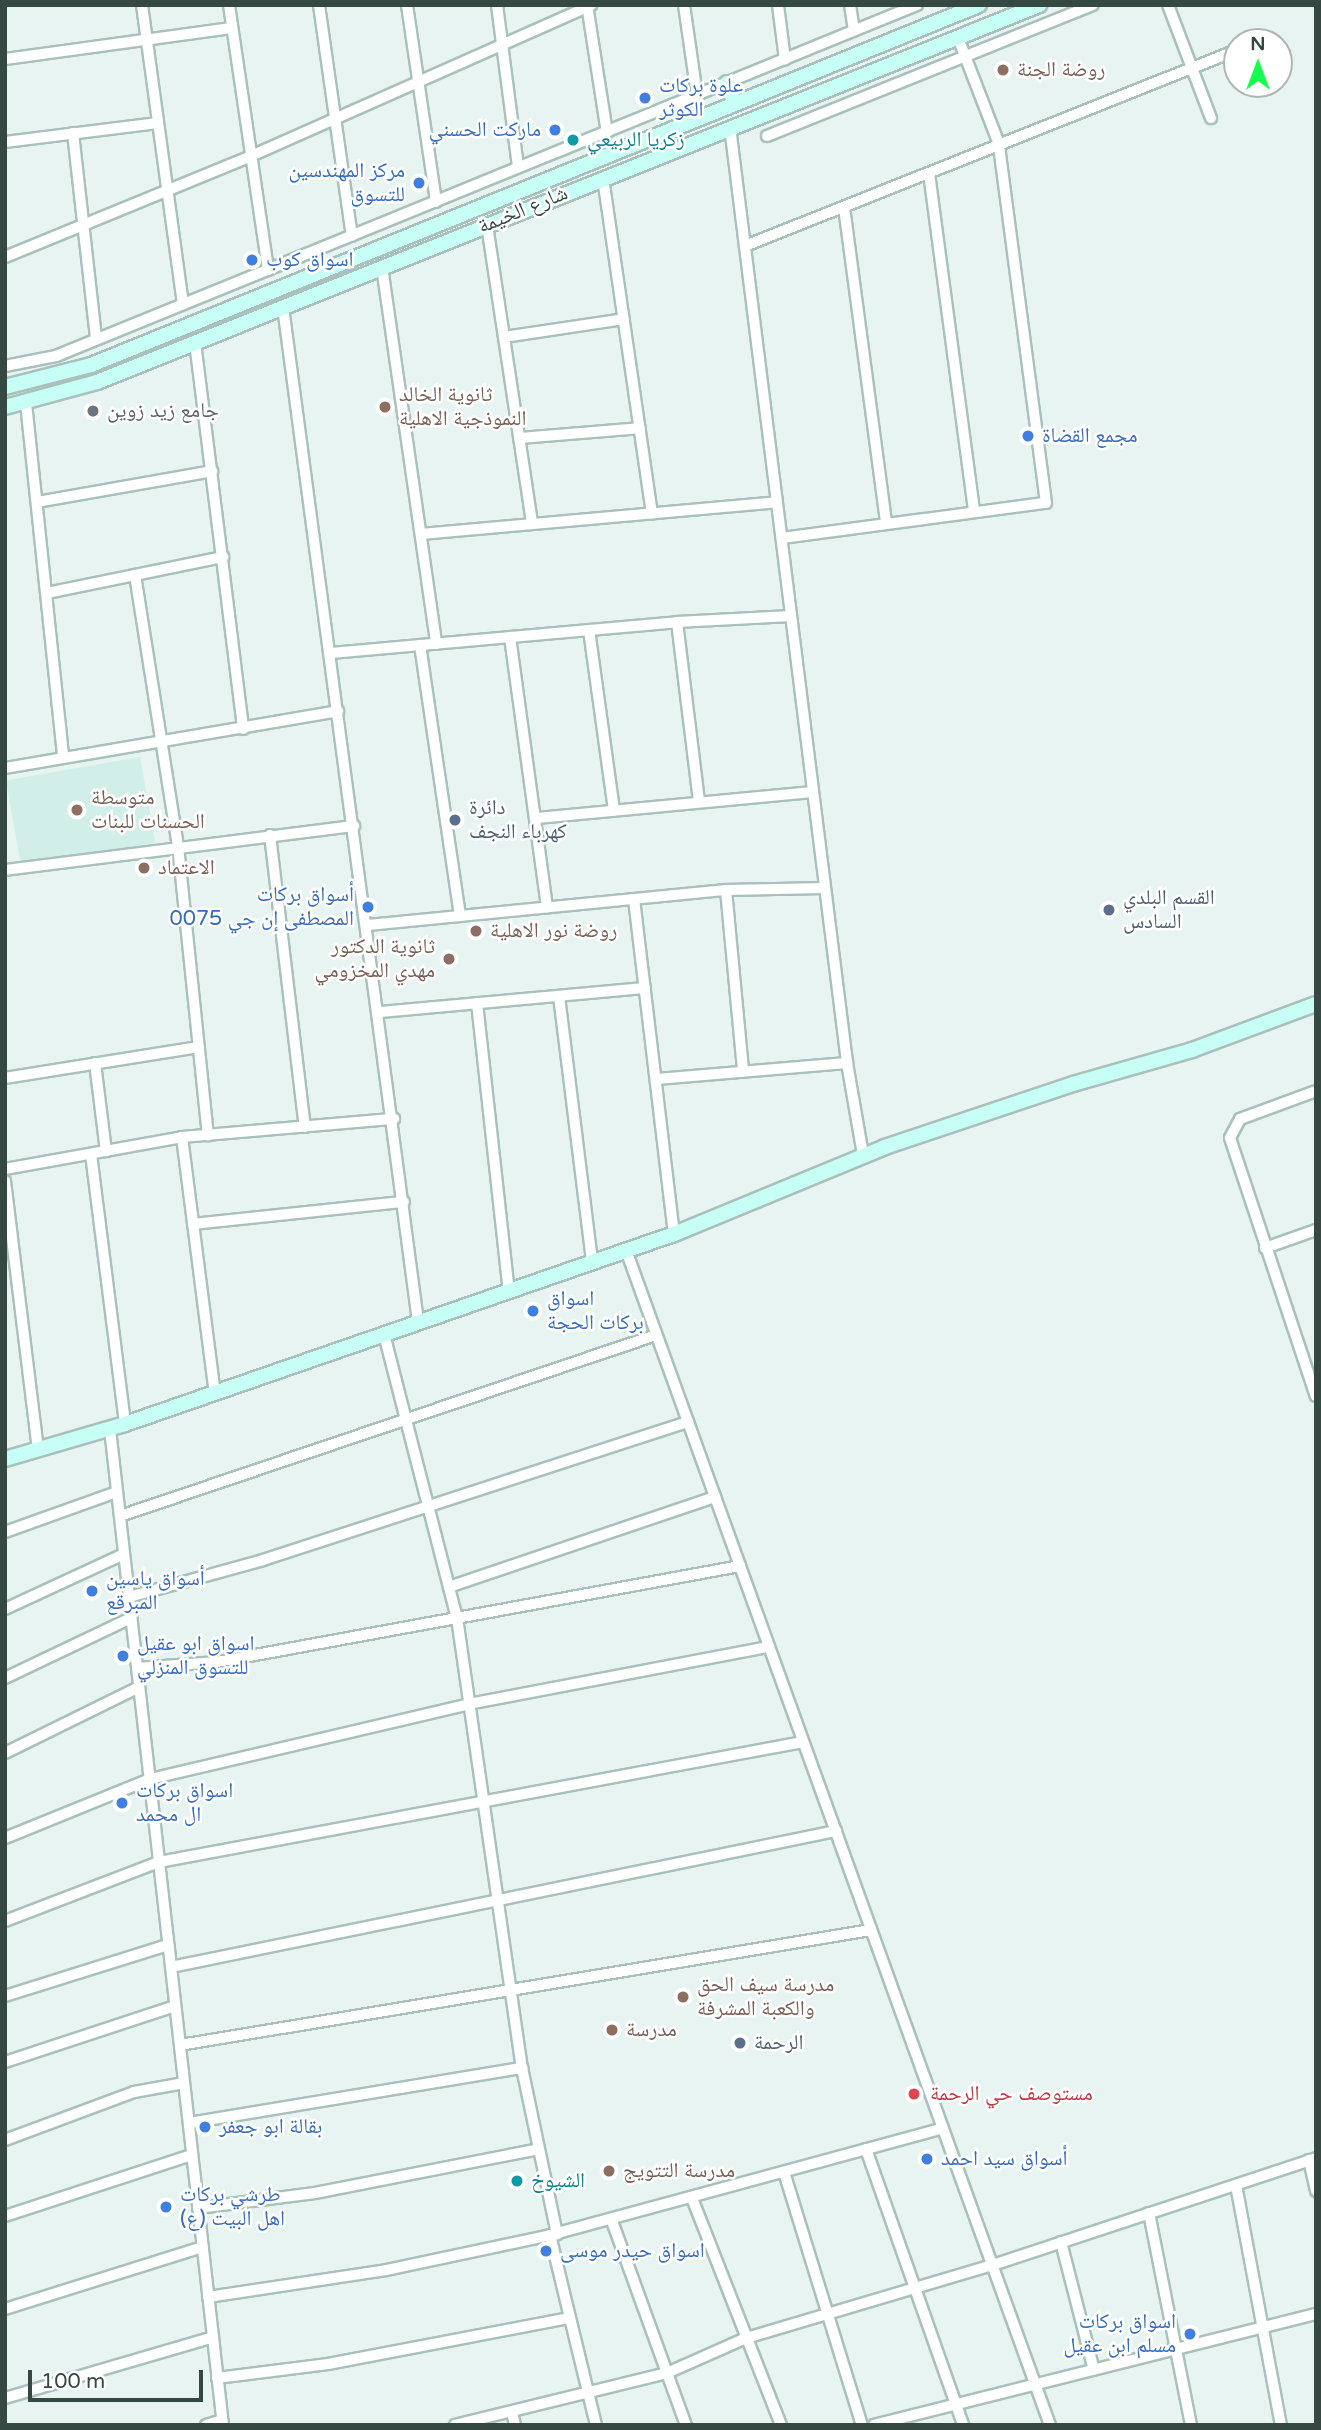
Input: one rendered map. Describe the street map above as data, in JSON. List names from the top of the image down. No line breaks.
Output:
{"streets":{"street":["شارع الخيمة"]},"places":["روضة الجنة","علوة بركات الكوثر","ماركت الحسني","زكريا الربيعي","مركز المهندسين للتسوق","اسواق كوب","ثانوية الخالد النموذجية الاهلية","جامع زيد زوين","مجمع القضاة","متوسطة الحسنات للبنات","دائرة كهرباء النجف","الاعتماد","أسواق بركات المصطفی إن جي 0075","القسم البلدي السادس","روضة نور الاهلية","ثانوية الدكتور مهدي المخزومي","اسواق بركات الحجة","أسواق ياسين المبرقع","اسواق ابو عقيل للتسوق المنزلي","اسواق بركات ال محمد","مدرسة سيف الحق والكعبة المشرفة","مدرسة","الرحمة","مستوصف حي الرحمة","بقالة ابو جعفر","أسواق سيد احمد","مدرسة التتويج","الشيوخ","طرشي بركات اهل البيت (ع)","اسواق حيدر موسى","اسواق بركات مسلم ابن عقيل"],"scale_bar":"100 m","north":"top"}
